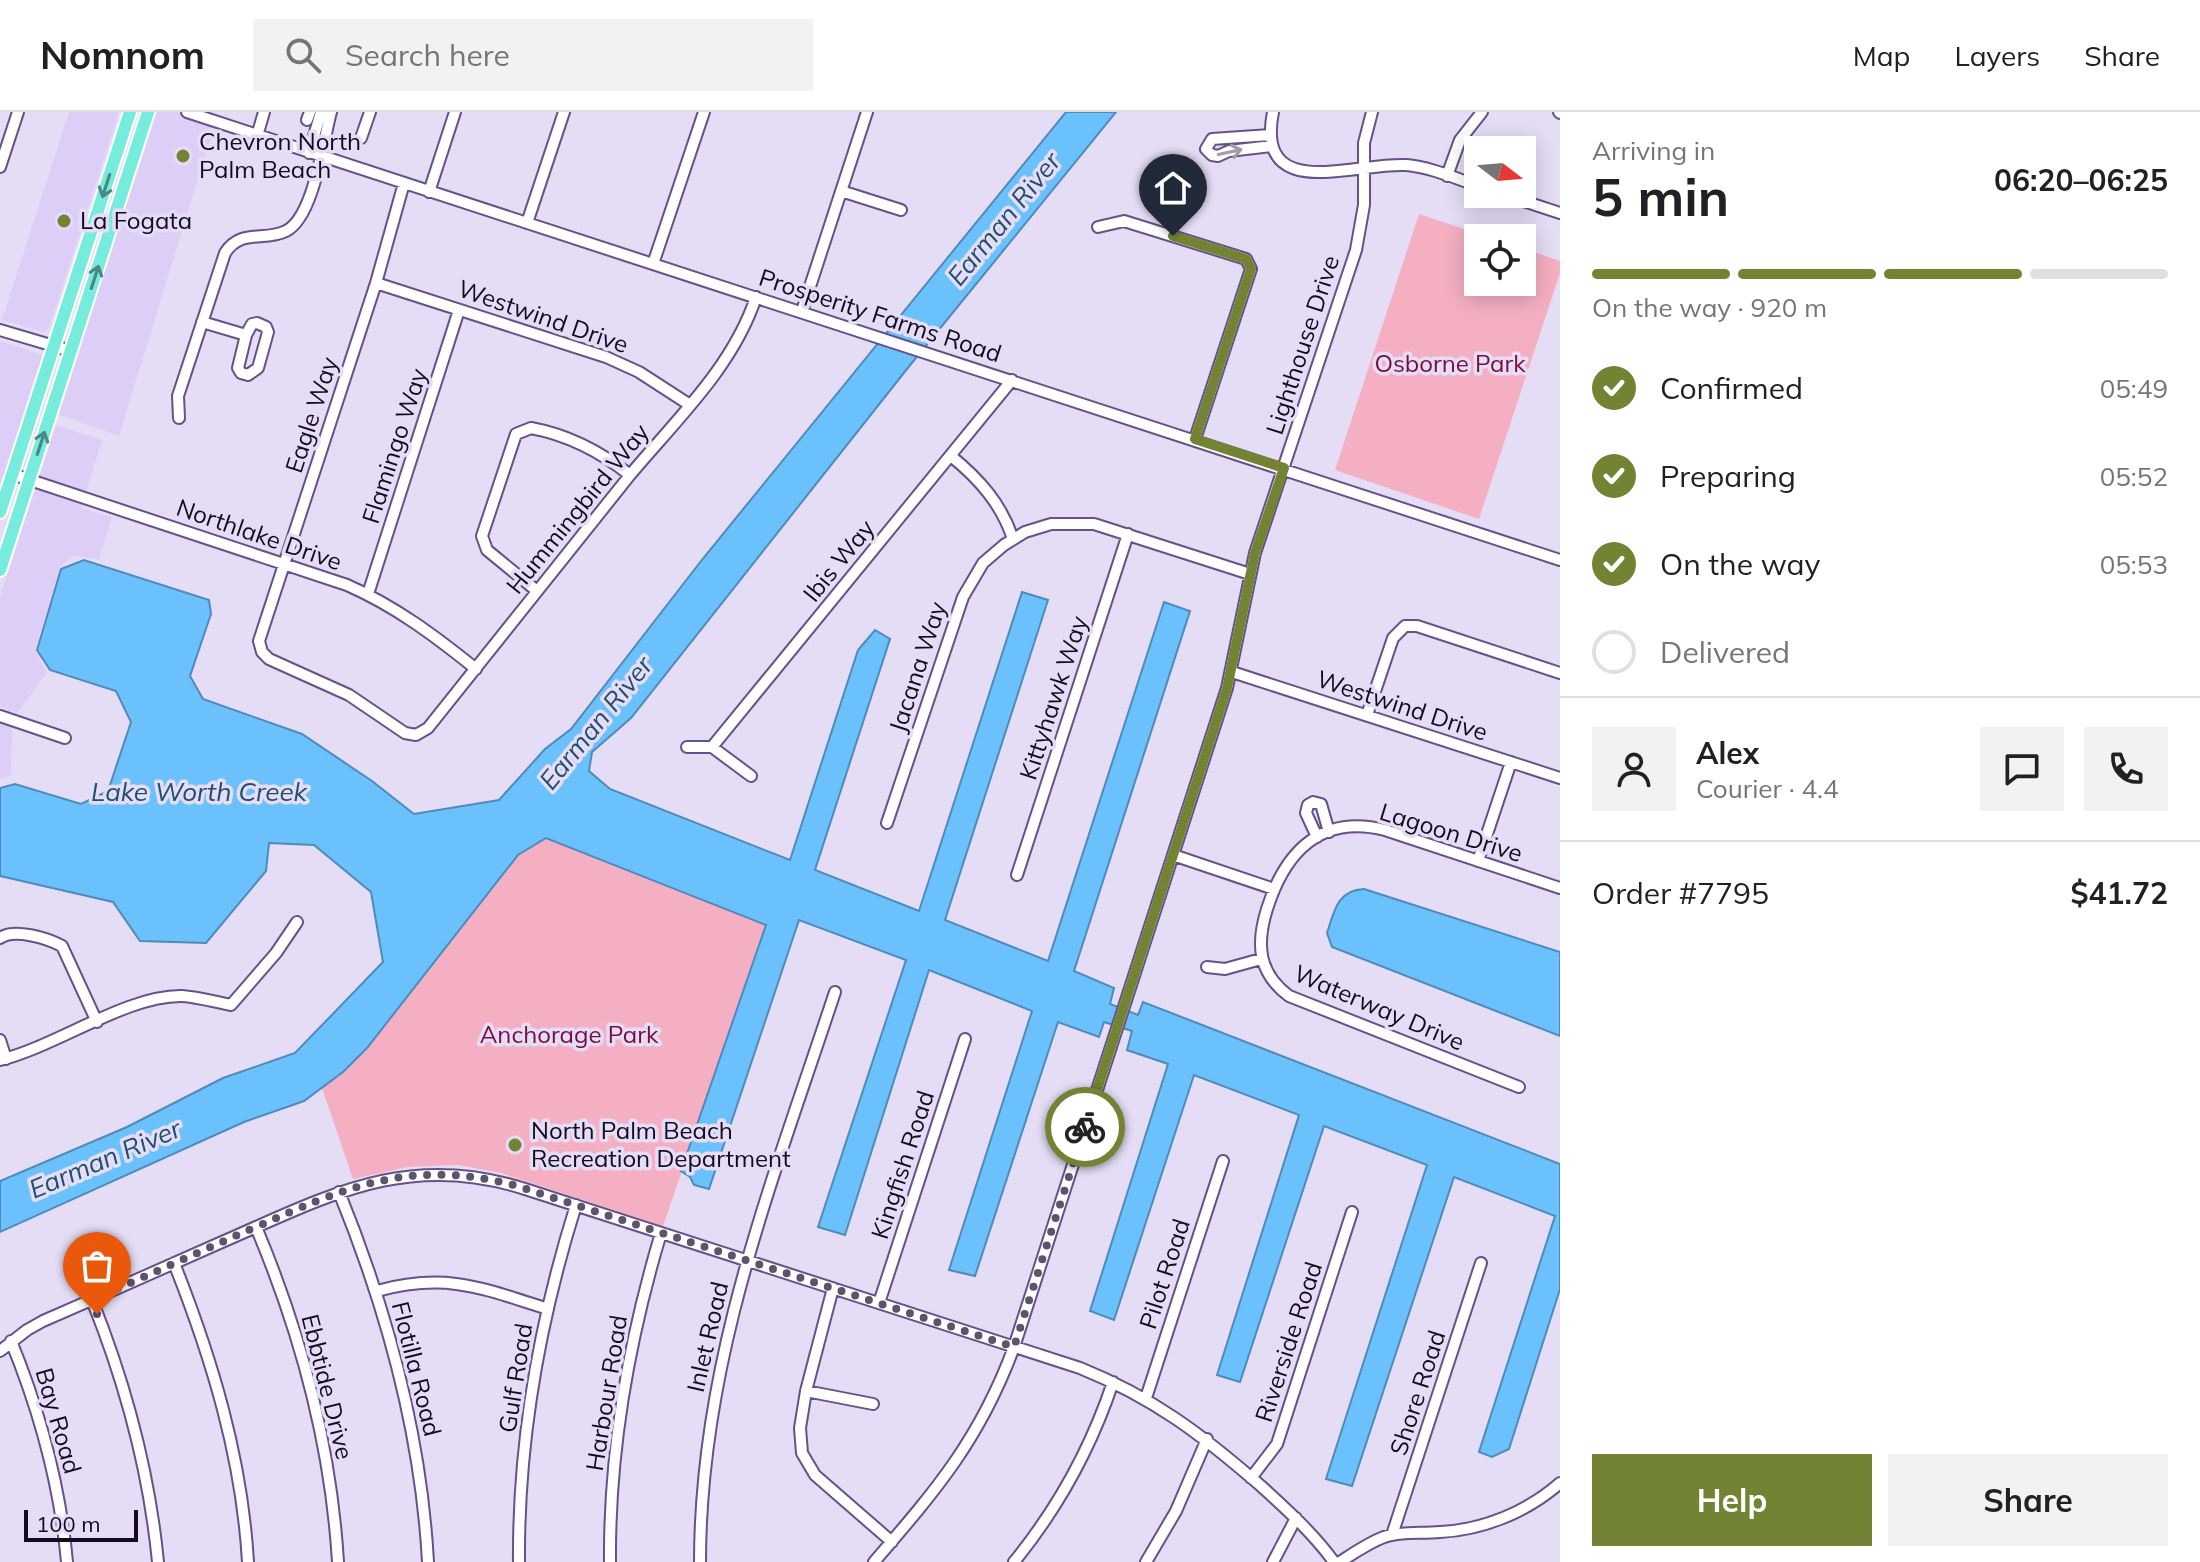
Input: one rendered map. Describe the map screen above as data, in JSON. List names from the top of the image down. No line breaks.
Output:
{"streets":{"street":["Prosperity Farms Road","Westwind Drive","Lighthouse Drive","Eagle Way","Flamingo Way","Hummingbird Way","Northlake Drive","Ibis Way","Jacana Way","Kittyhawk Way","Lagoon Drive","Waterway Drive","Kingfish Road","Pilot Road","Inlet Road","Riverside Road","Flotilla Road","Gulf Road","Ebbtide Drive","Harbour Road","Shore Road","Bay Road"]},"crossings":[["Prosperity Farms Road","Lighthouse Drive"],["Prosperity Farms Road","Eagle Way"],["Prosperity Farms Road","Hummingbird Way"],["Prosperity Farms Road","Ibis Way"],["Westwind Drive","Lighthouse Drive"],["Westwind Drive","Eagle Way"],["Westwind Drive","Flamingo Way"],["Westwind Drive","Hummingbird Way"],["Eagle Way","Hummingbird Way"],["Eagle Way","Northlake Drive"],["Flamingo Way","Northlake Drive"],["Hummingbird Way","Northlake Drive"]],"water":["Earman River","Lake Worth Creek"],"parks":["Osborne Park","Anchorage Park"],"places":["Chevron North Palm Beach","La Fogata","North Palm Beach Recreation Department"],"scale_bar":"100 m","north":"right","page":{"header":"Nomnom","search":"Search here","nav":["Map","Layers","Share"],"heading":["5 min","Arriving in","06:20–06:25"],"panel":["Alex","Courier · 4.4","Order #7795","$41.72"],"bar":"On the way · 920 m","list":[["Confirmed","05:49"],["Preparing","05:52"],["On the way","05:53"],"Delivered"],"buttons":["Help","Share"],"scale":"100 m"}}
